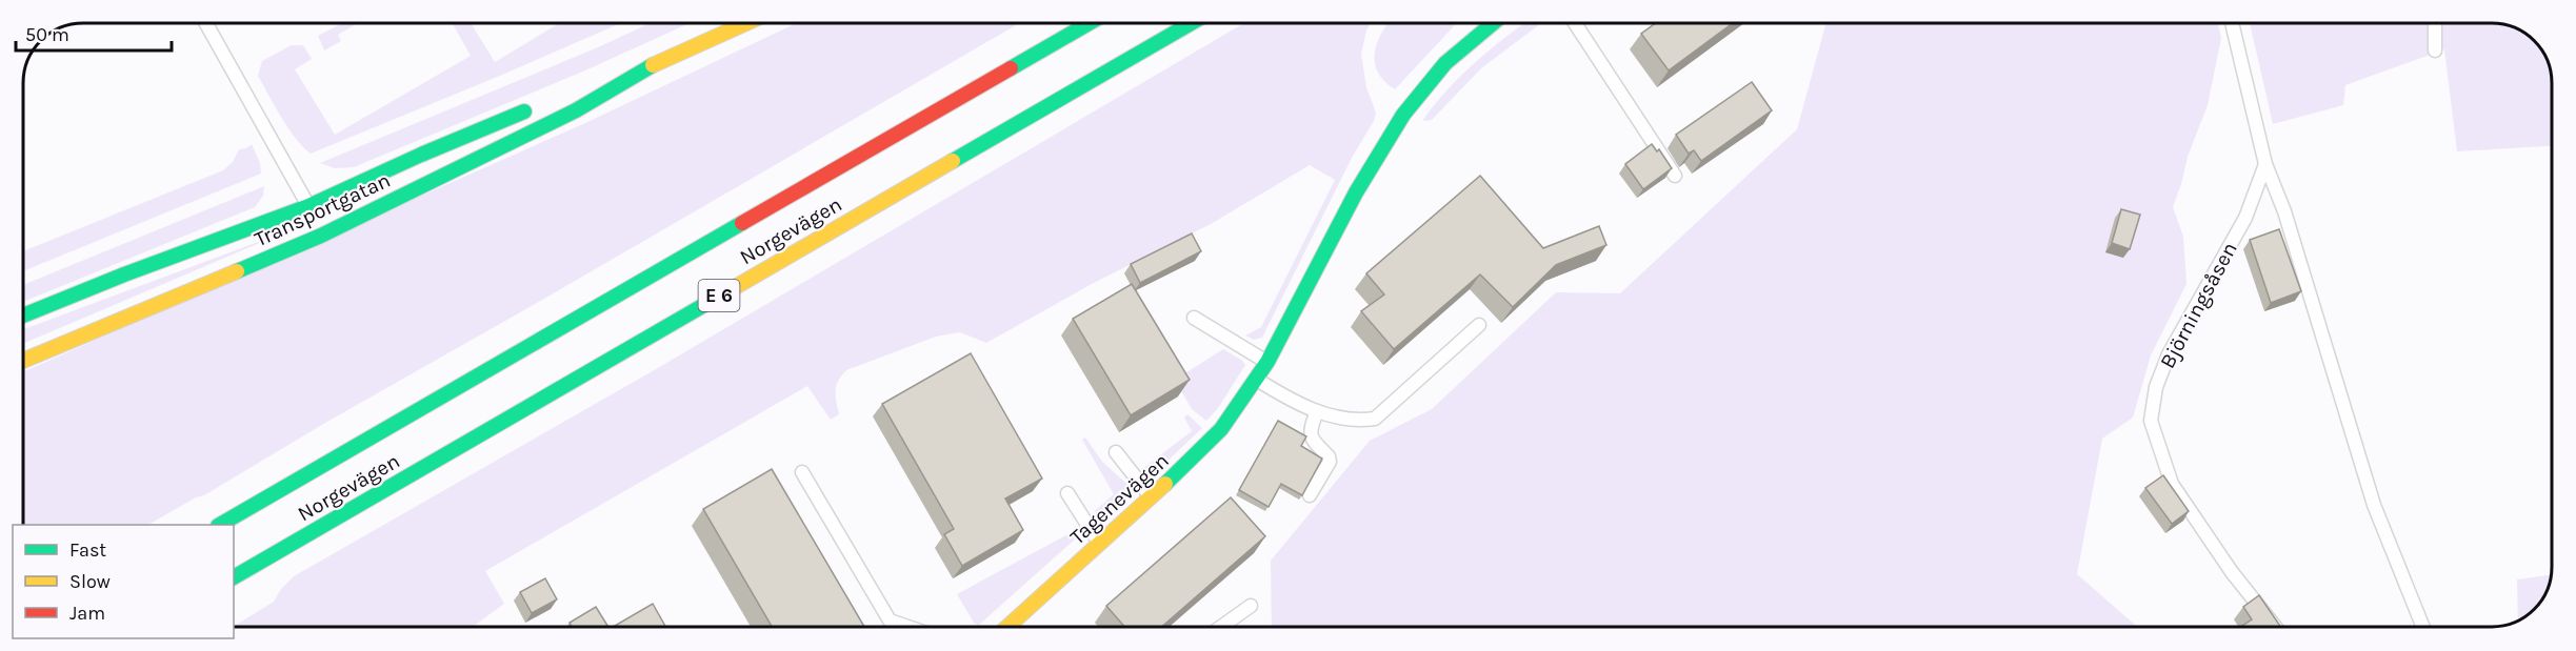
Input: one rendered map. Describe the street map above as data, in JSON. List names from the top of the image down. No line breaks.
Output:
{"streets":{"main road":["Transportgatan","Norgevägen","E 6","Tagenevägen"],"lane":["Björningsåsen"]},"legend":["Fast","Slow","Jam"],"scale_bar":"50 m"}
